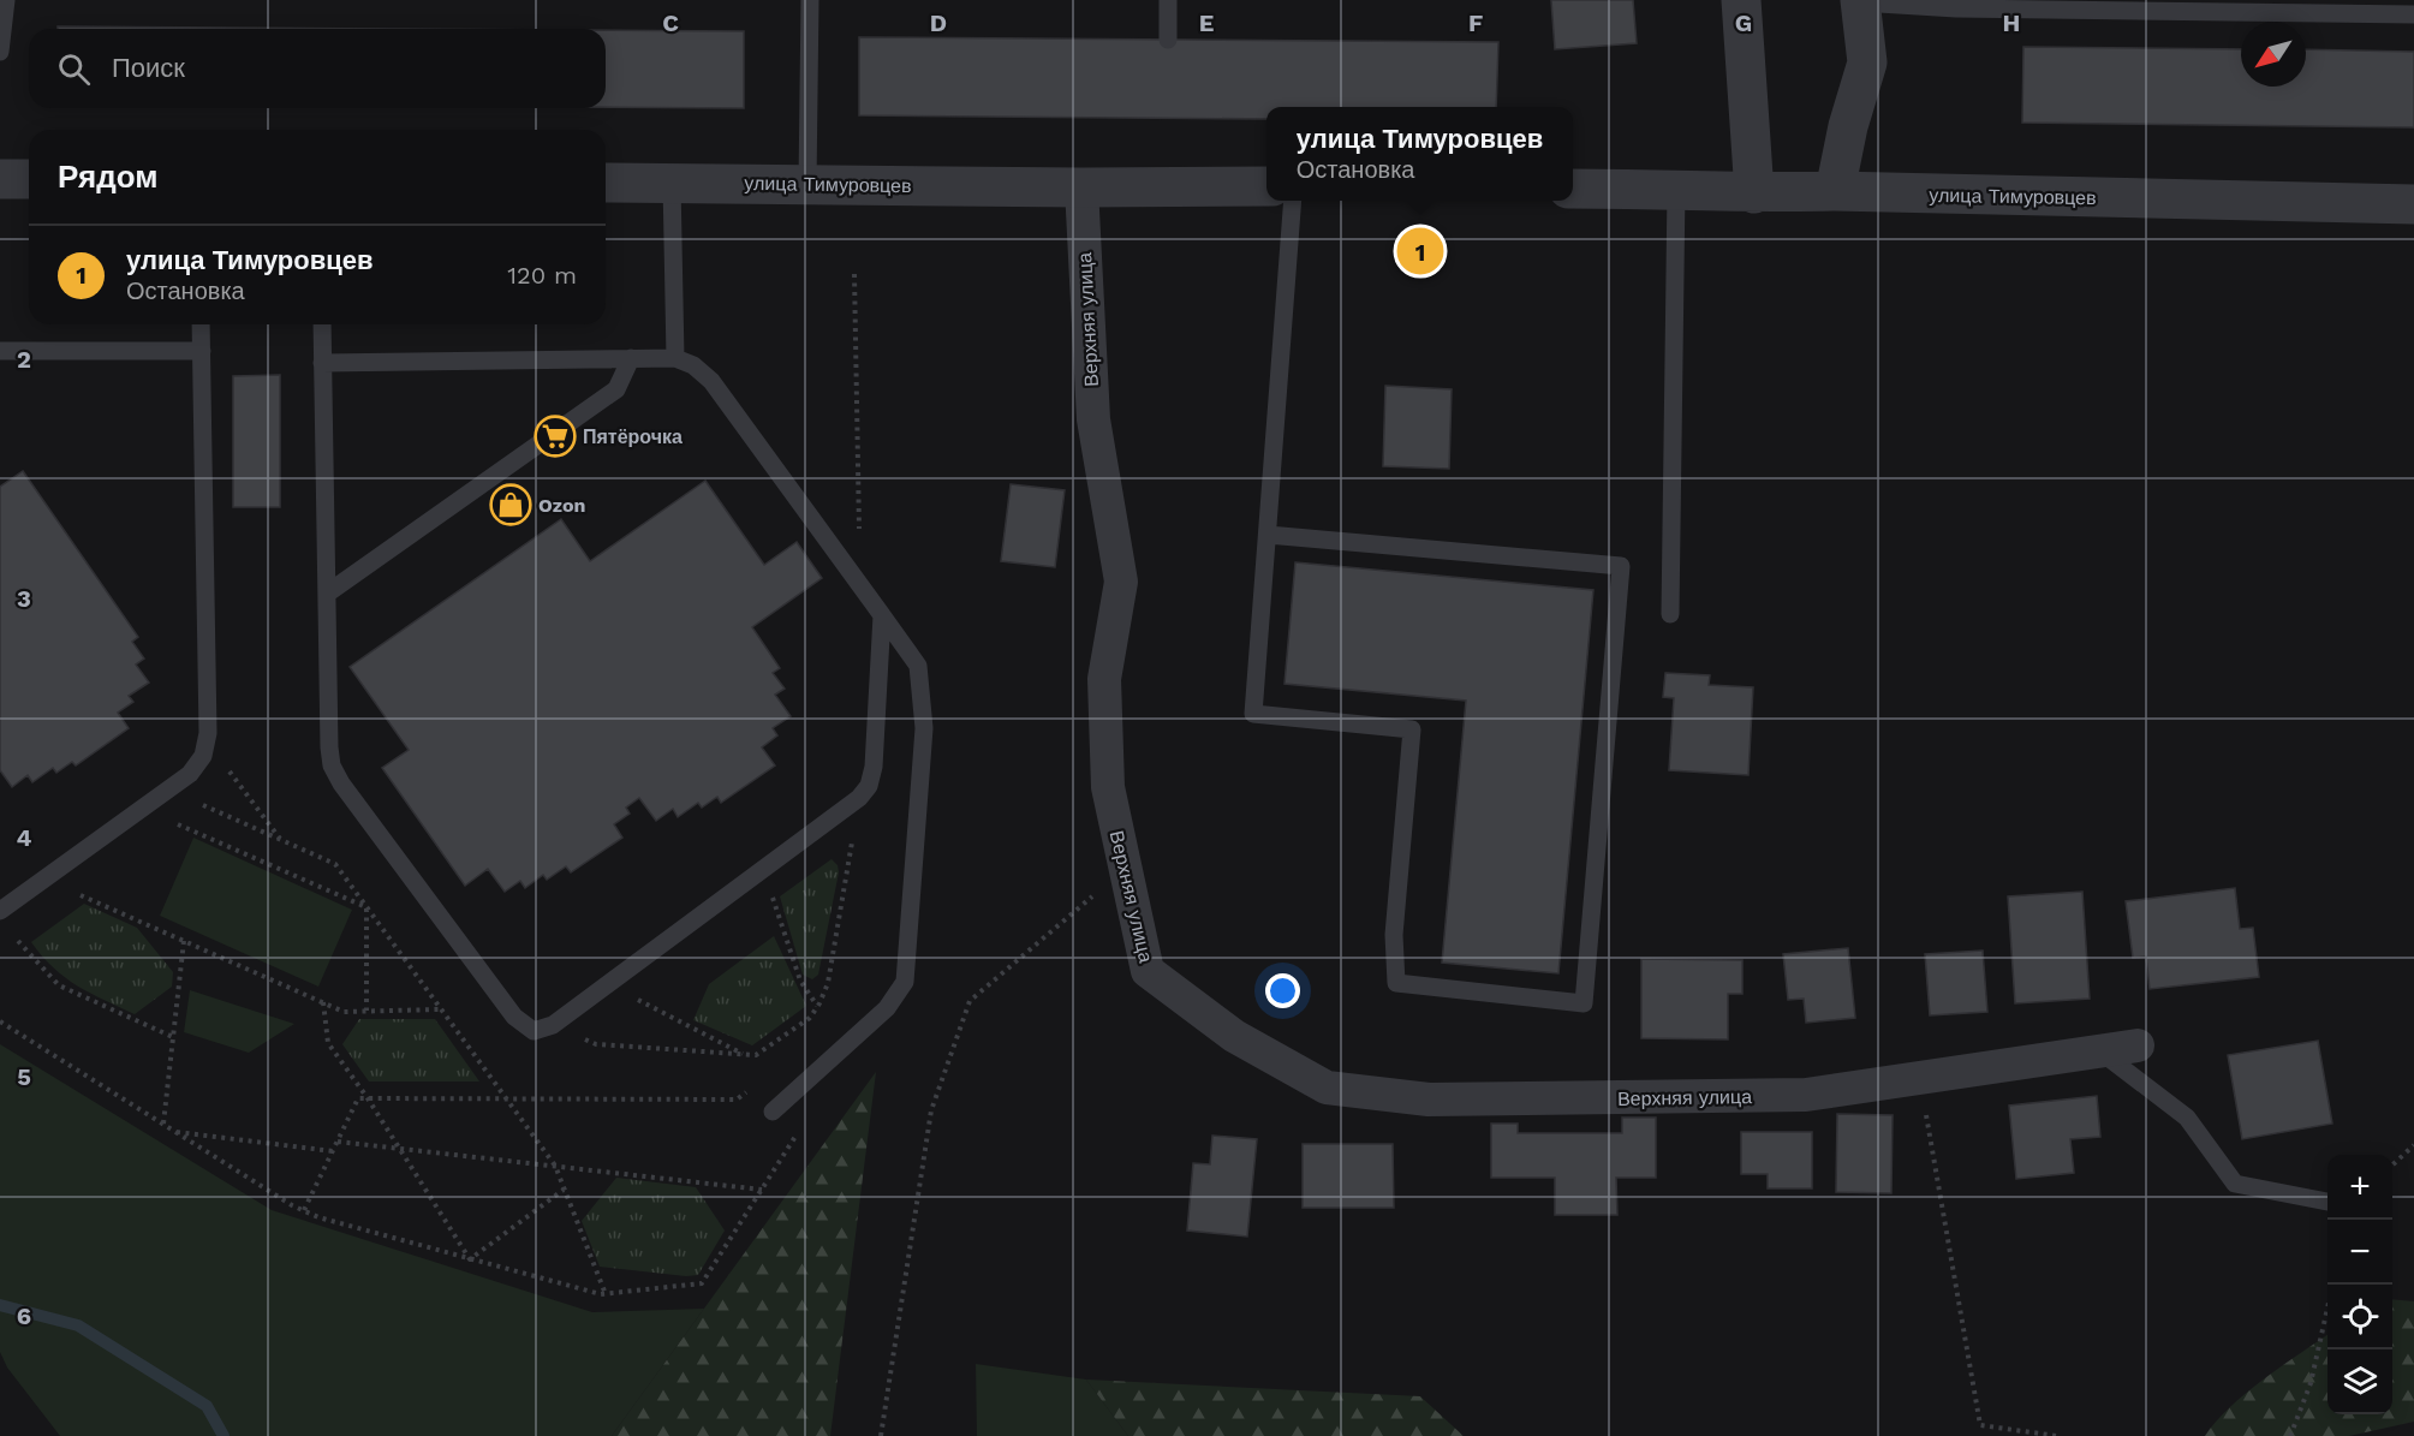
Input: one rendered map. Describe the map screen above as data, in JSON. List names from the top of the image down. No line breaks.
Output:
{"streets":{"street":["улица Тимуровцев","Верхняя улица"]},"crossings":[["улица Тимуровцев","Верхняя улица"]],"places":{"supermarket":["Пятёрочка"],"shop":["Ozon"]},"north":"bottom left","page":{"search":"Поиск","popup":["улица Тимуровцев","Остановка"],"heading":"Рядом","list":[{"mark":"1","name":"улица Тимуровцев","note":"Остановка","value":"120 m"}],"pins":"1","map_buttons":["+","−"]},"grid":{"columns":["C","D","E","F","G","H"],"rows":["2","3","4","5","6"]}}
